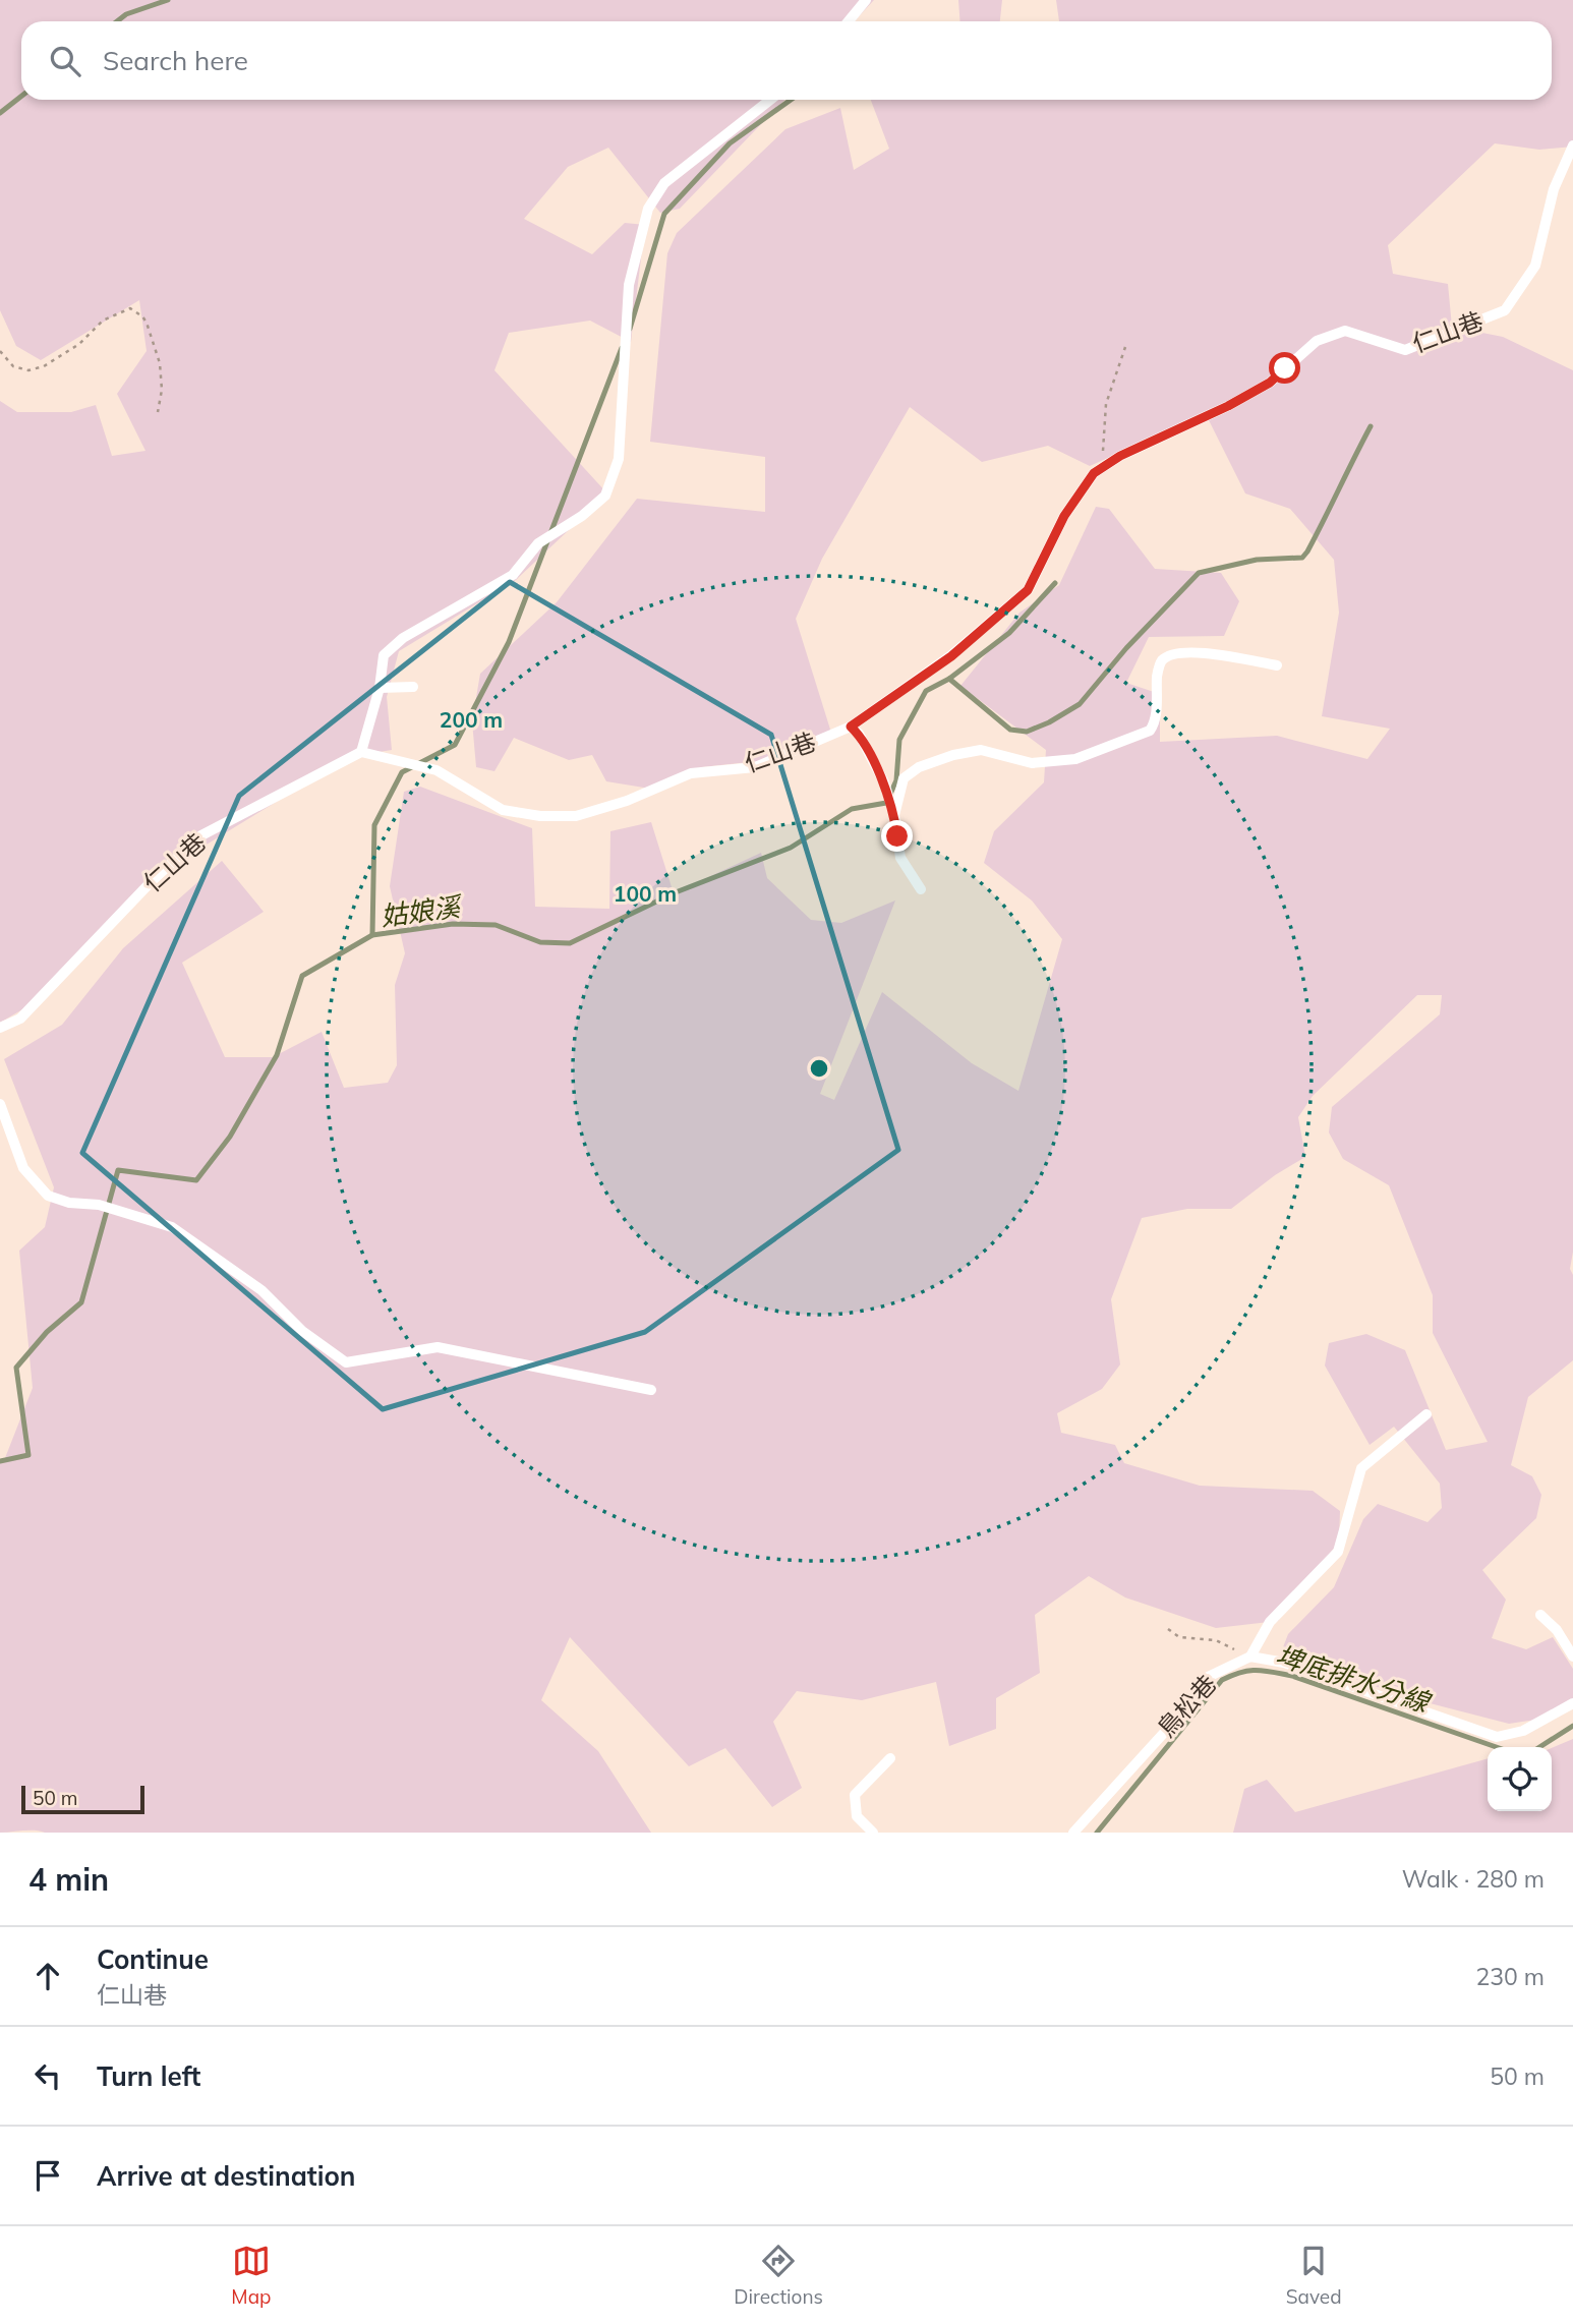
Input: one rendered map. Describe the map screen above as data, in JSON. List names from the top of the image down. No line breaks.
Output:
{"streets":{"lane":["仁山巷","鳥松巷"]},"water":["姑娘溪","埤底排水分線"],"scale_bar":"50 m","page":{"search":"Search here","scale":"50 m","heading":["4 min","Walk · 280 m"],"list":[["Continue","仁山巷","230 m"],["Turn left","50 m"],"Arrive at destination"],"nav":["Map","Directions","Saved"]},"rings":["200 m","100 m"]}
